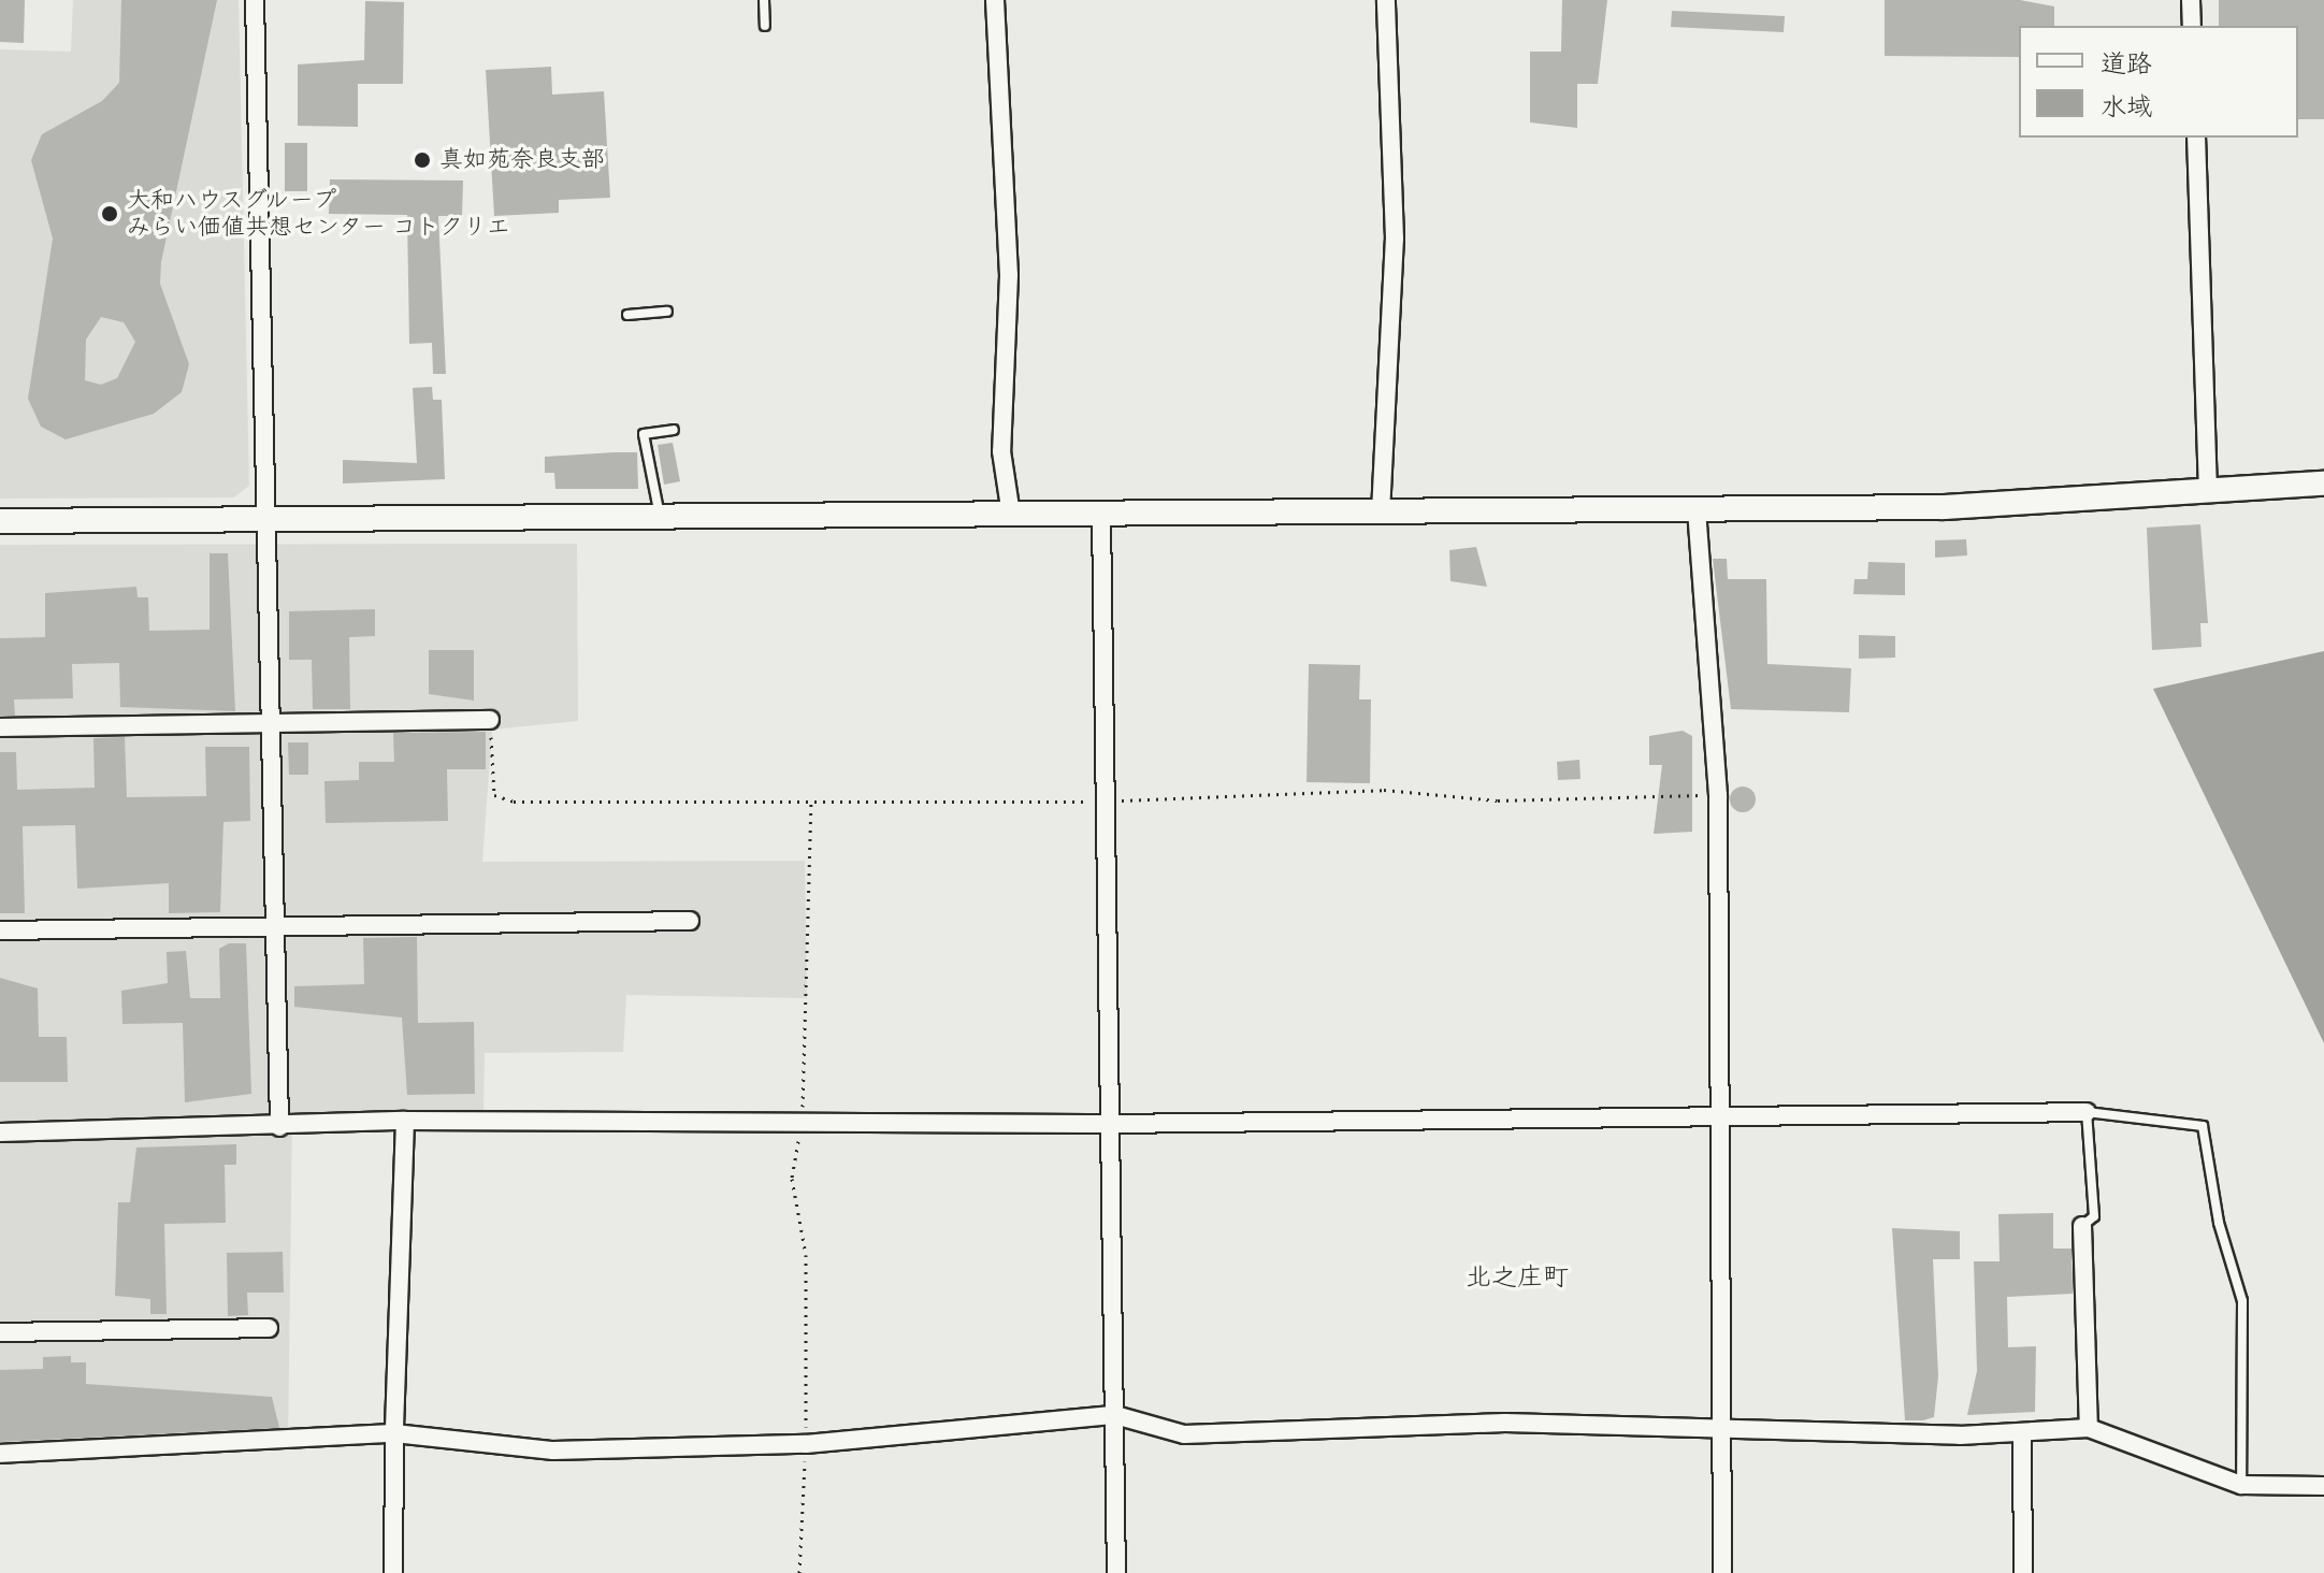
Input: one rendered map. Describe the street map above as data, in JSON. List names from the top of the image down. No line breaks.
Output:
{"districts":["北之庄町"],"places":["真如苑奈良支部","大和ハウスグループ みらい価値共想センター コトクリエ"],"legend":["道路","水域"]}
